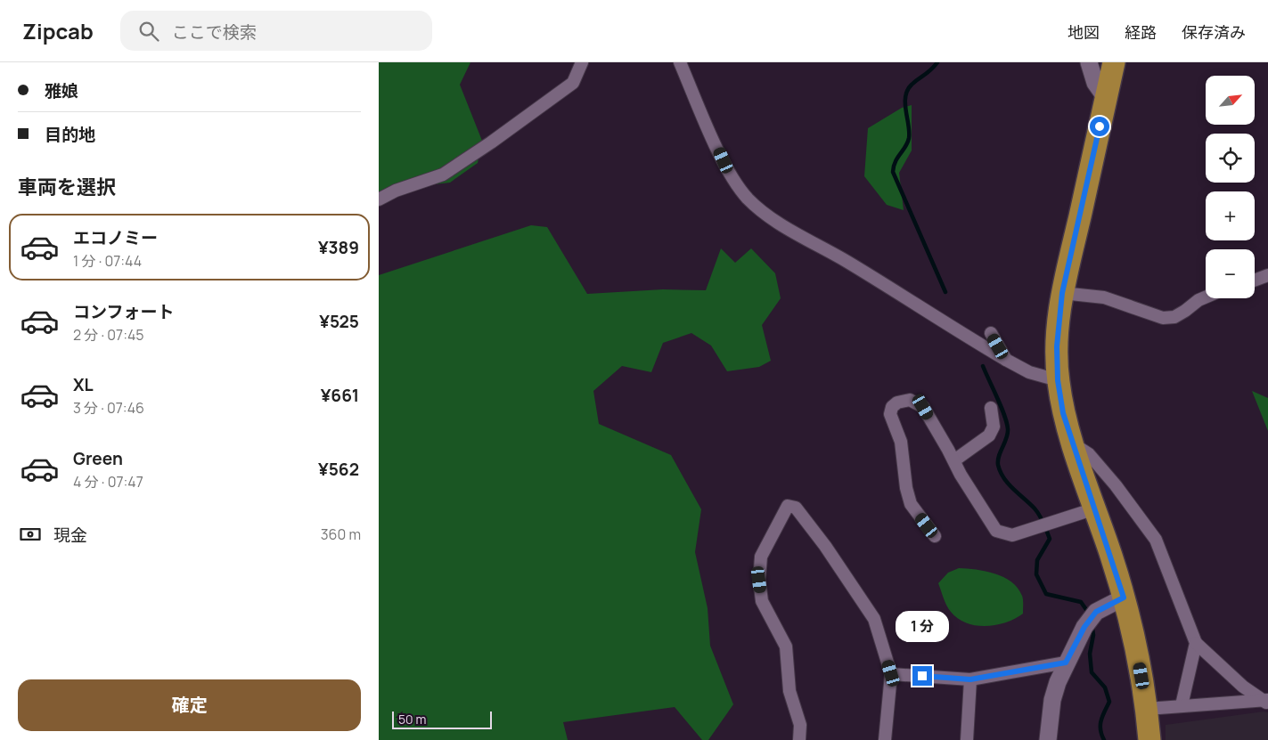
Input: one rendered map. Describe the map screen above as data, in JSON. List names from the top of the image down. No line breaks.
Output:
{"scale_bar":"50 m","north":"top right","page":{"header":"Zipcab","search":"ここで検索","nav":["地図","経路","保存済み"],"banner":["雅娘","目的地"],"map_buttons":["+","−"],"heading":"車両を選択","list":[{"name":"エコノミー","note":"1 分 · 07:44","value":"¥389"},{"name":"コンフォート","note":"2 分 · 07:45","value":"¥525"},{"name":"XL","note":"3 分 · 07:46","value":"¥661"},{"name":"Green","note":"4 分 · 07:47","value":"¥562"}],"pay":["現金","360 m"],"bubble":"1 分","buttons":"確定","scale":"50 m"}}
